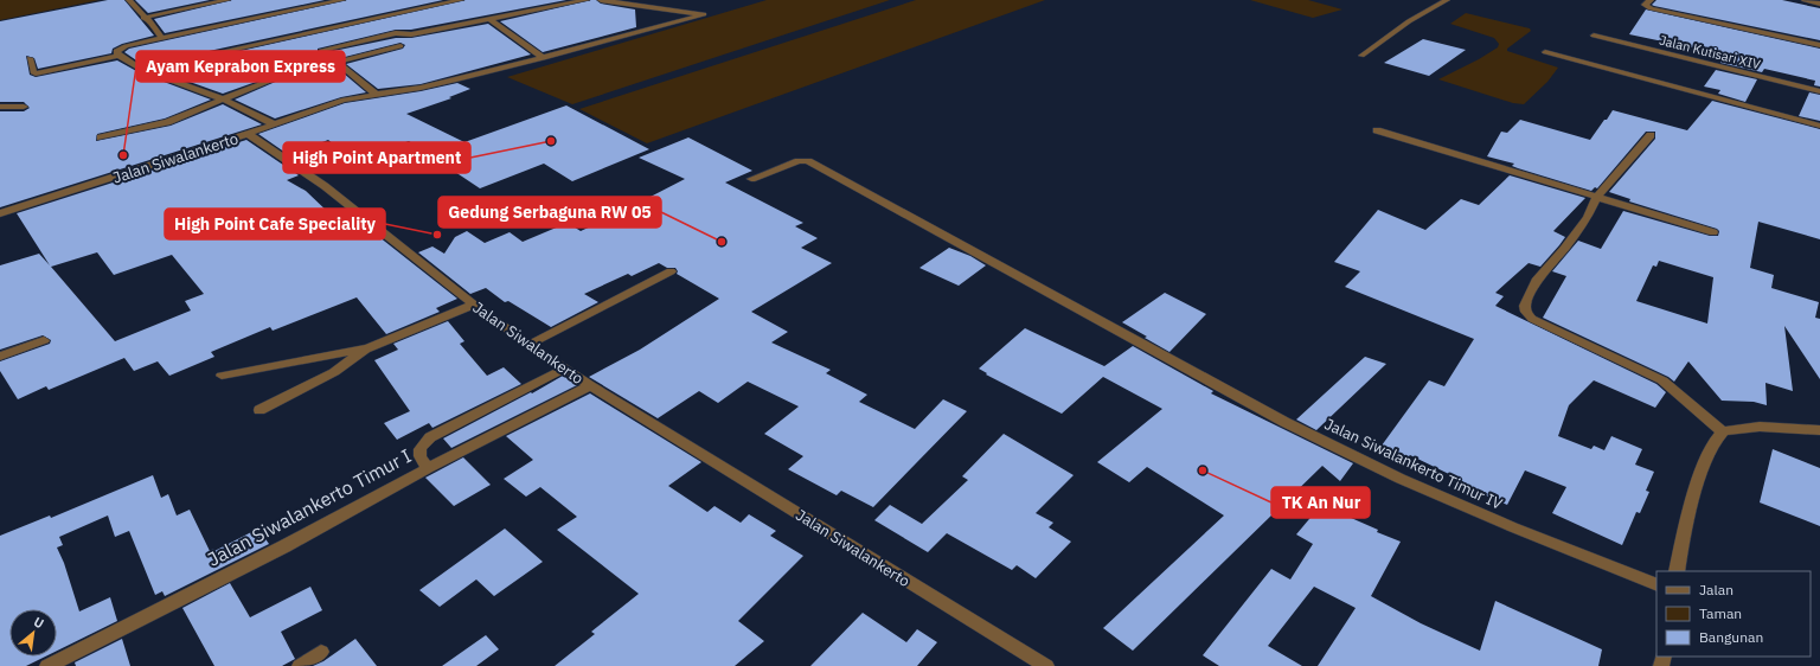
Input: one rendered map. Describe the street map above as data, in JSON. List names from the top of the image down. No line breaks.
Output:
{"streets":{"street":["Jalan Kutisari XIV","Jalan Siwalankerto","Jalan Siwalankerto Timur IV","Jalan Siwalankerto Timur I"]},"crossings":[["Jalan Siwalankerto","Jalan Siwalankerto Timur I"]],"places":["High Point Apartment","Ayam Keprabon Express","High Point Cafe Speciality","Gedung Serbaguna RW 05","TK An Nur"],"legend":["Jalan","Taman","Bangunan"],"north":"top right"}
